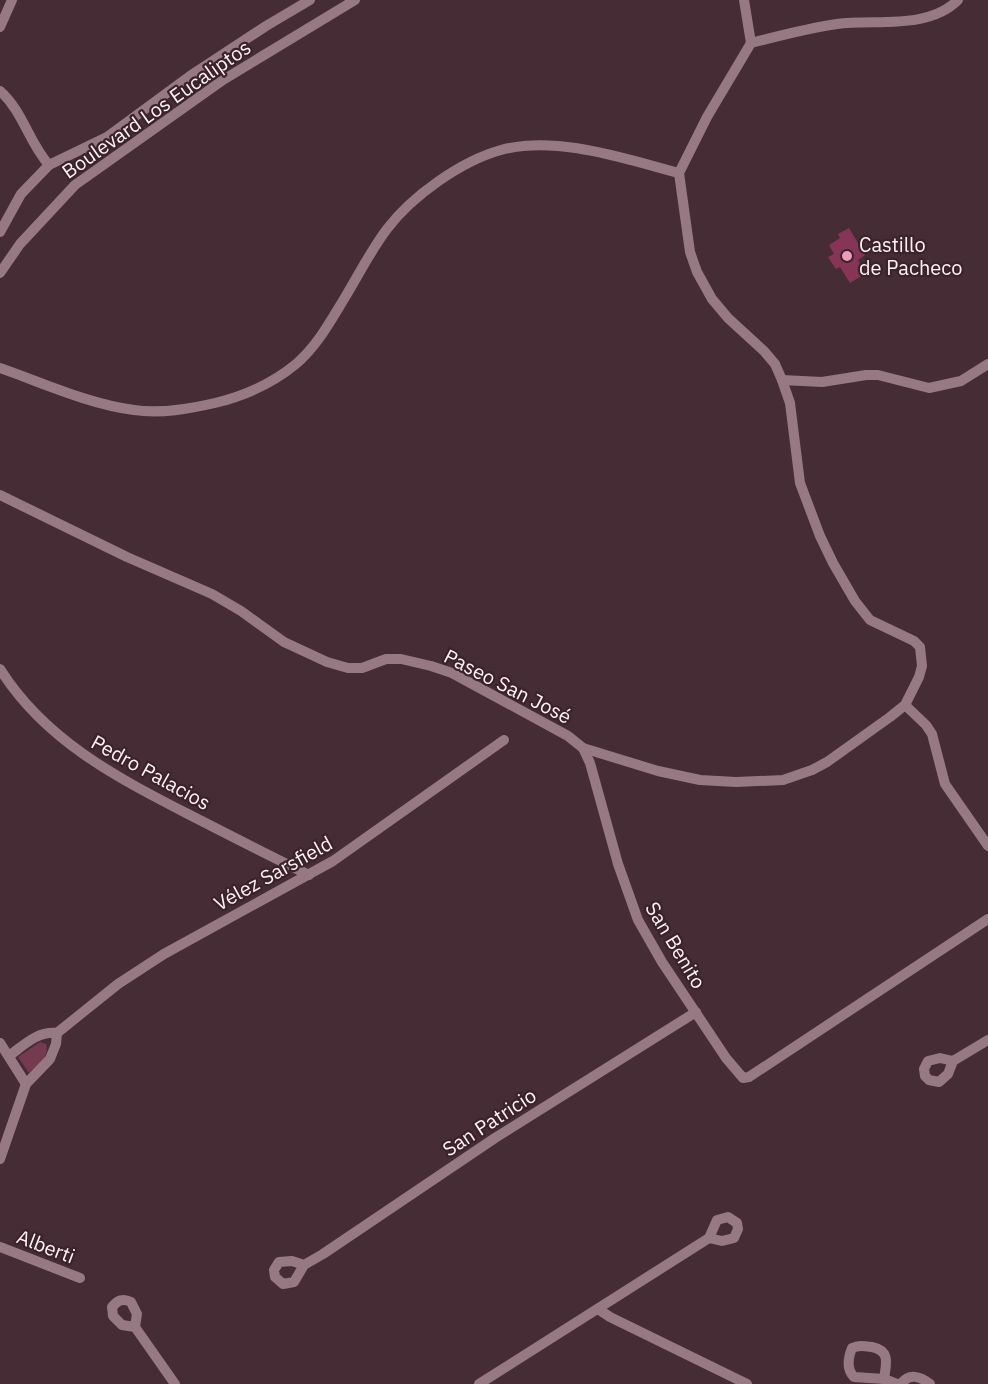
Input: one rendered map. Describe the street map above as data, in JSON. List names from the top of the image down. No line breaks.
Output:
{"streets":{"street":["Boulevard Los Eucaliptos","Paseo San José","Pedro Palacios","Vélez Sarsfield","San Benito","San Patricio","Alberti"]},"crossings":[["Paseo San José","San Benito"],["Pedro Palacios","Vélez Sarsfield"],["San Benito","San Patricio"]],"places":["Castillo de Pacheco"]}
